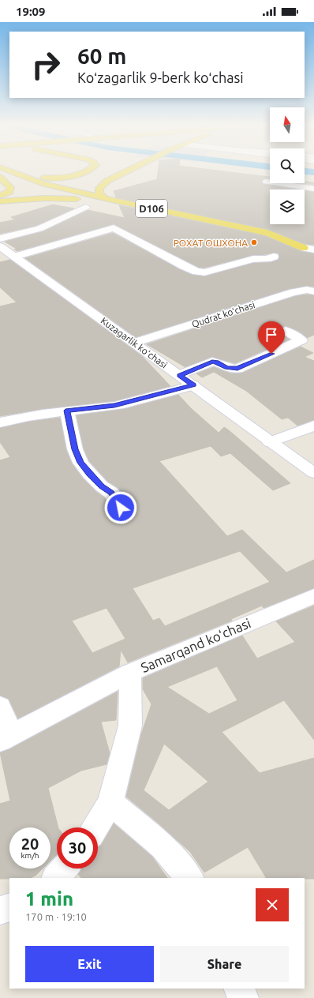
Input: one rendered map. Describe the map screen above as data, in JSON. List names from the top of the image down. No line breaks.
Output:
{"streets":{"main road":["D106"],"street":["Qudrat koʻchasi","Kuzagarlik koʻchasi","Samarqand koʻchasi"]},"crossings":[["Qudrat koʻchasi","Kuzagarlik koʻchasi"]],"places":["РОХАТ ОШХОНА"],"north":"top","page":{"status":"19:09","turn":["60 m","Koʻzagarlik 9-berk koʻchasi"],"speed":"20 km/h","limit":"30","heading":["1 min","170 m · 19:10"],"buttons":["Exit","Share"]}}
